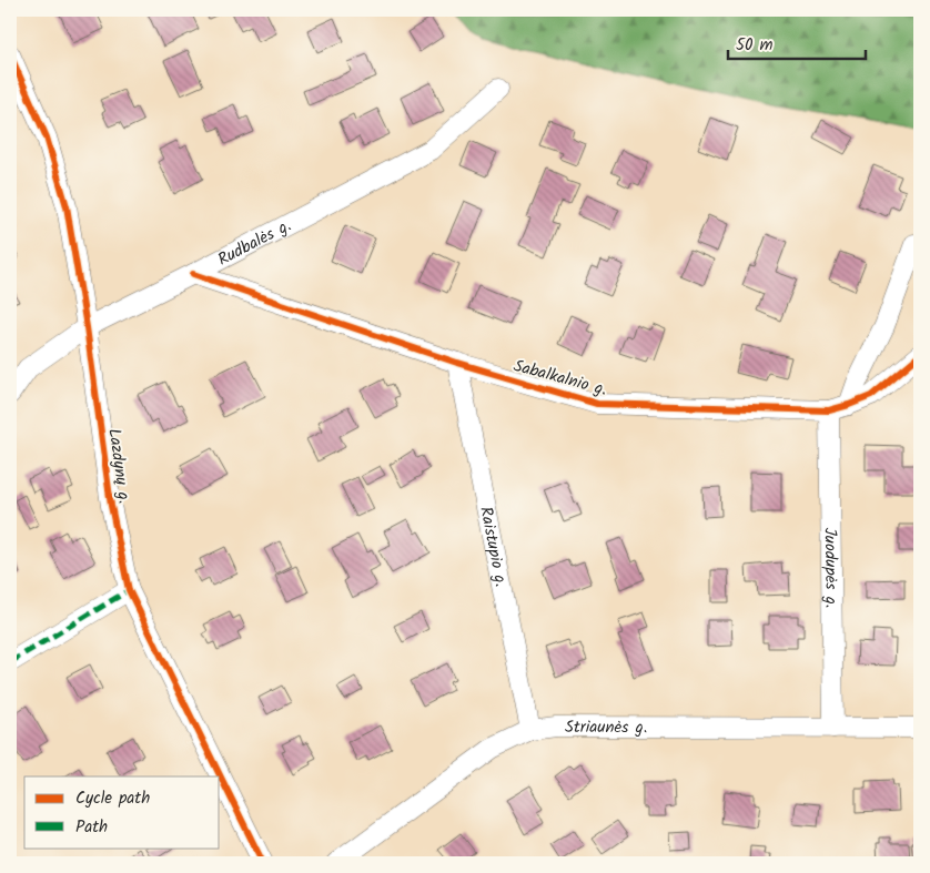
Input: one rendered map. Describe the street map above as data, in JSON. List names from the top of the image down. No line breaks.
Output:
{"streets":{"street":["Rudbalės g.","Sabalkalnio g.","Lazdynų g.","Raistupio g.","Juodupės g.","Striaunės g."]},"crossings":[["Rudbalės g.","Sabalkalnio g."],["Rudbalės g.","Lazdynų g."],["Sabalkalnio g.","Raistupio g."],["Sabalkalnio g.","Juodupės g."],["Raistupio g.","Striaunės g."],["Juodupės g.","Striaunės g."]],"legend":["Cycle path","Path"],"scale_bar":"50 m"}
